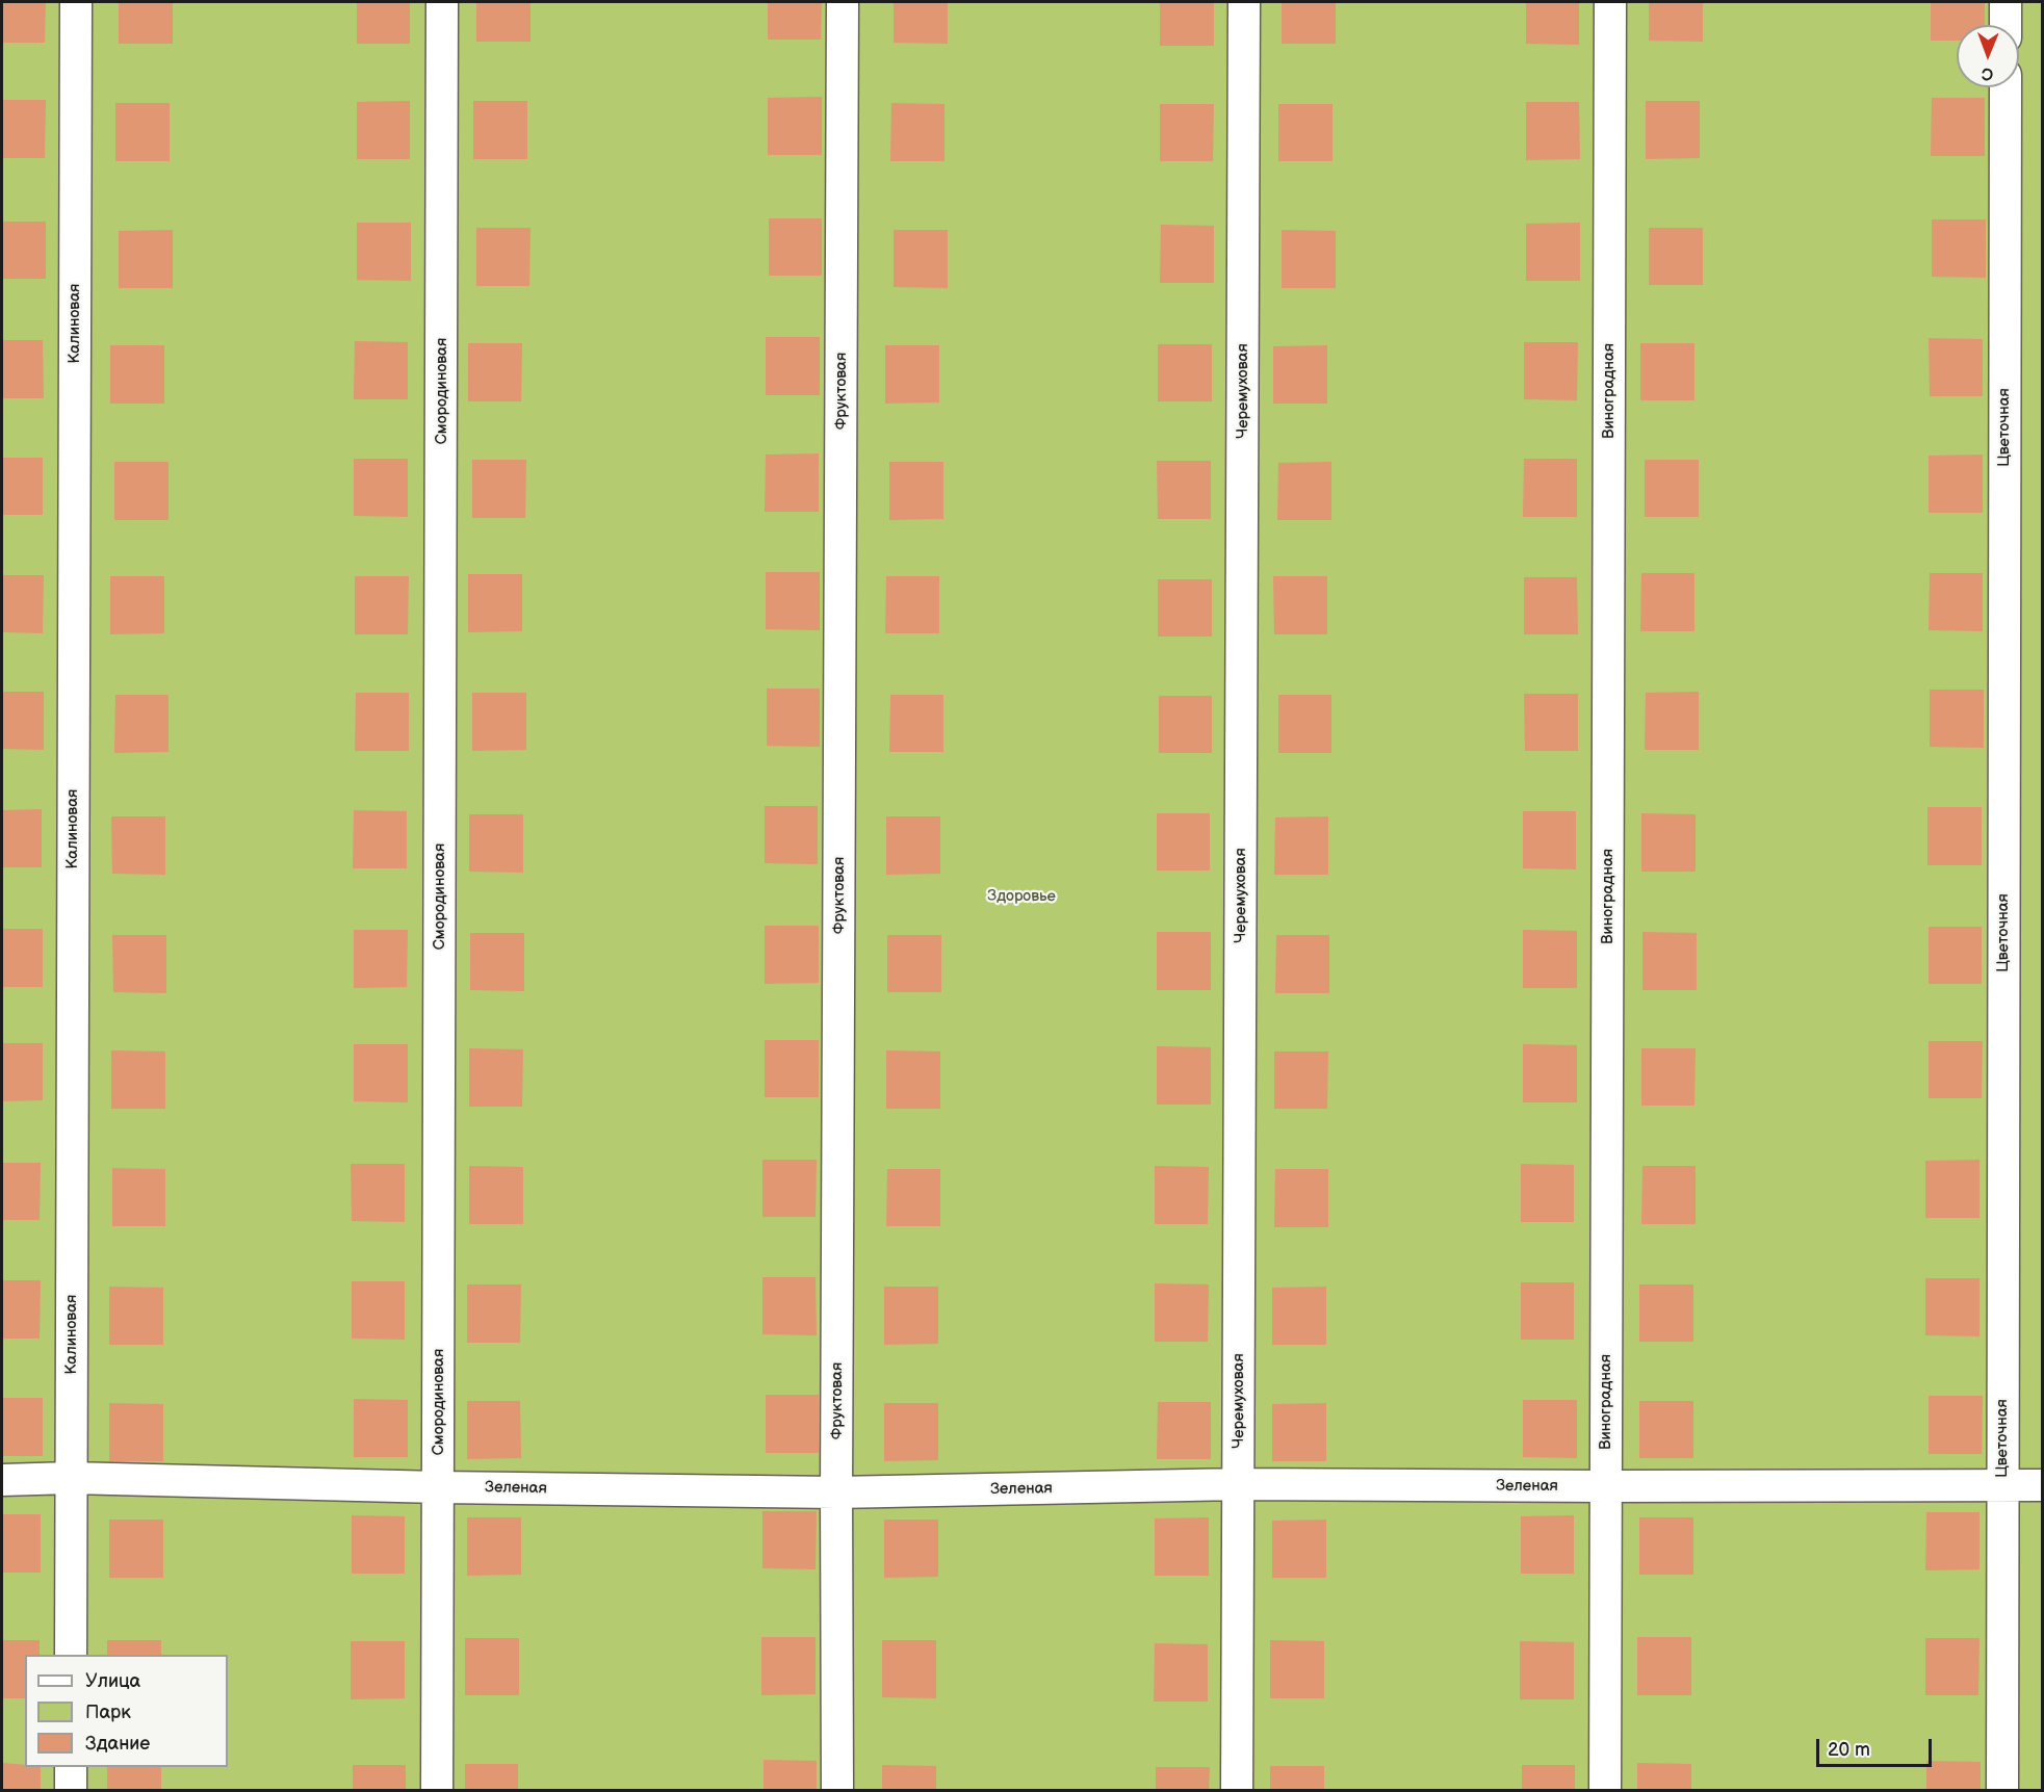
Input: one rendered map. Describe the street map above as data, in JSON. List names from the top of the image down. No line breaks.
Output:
{"streets":{"street":["Калиновая","Смородиновая","Фруктовая","Черемуховая","Виноградная","Цветочная","Зеленая"]},"crossings":[["Калиновая","Зеленая"],["Смородиновая","Зеленая"],["Фруктовая","Зеленая"],["Черемуховая","Зеленая"],["Виноградная","Зеленая"],["Цветочная","Зеленая"]],"parks":["Здоровье"],"legend":["Улица","Парк","Здание"],"scale_bar":"20 m","north":"bottom"}
